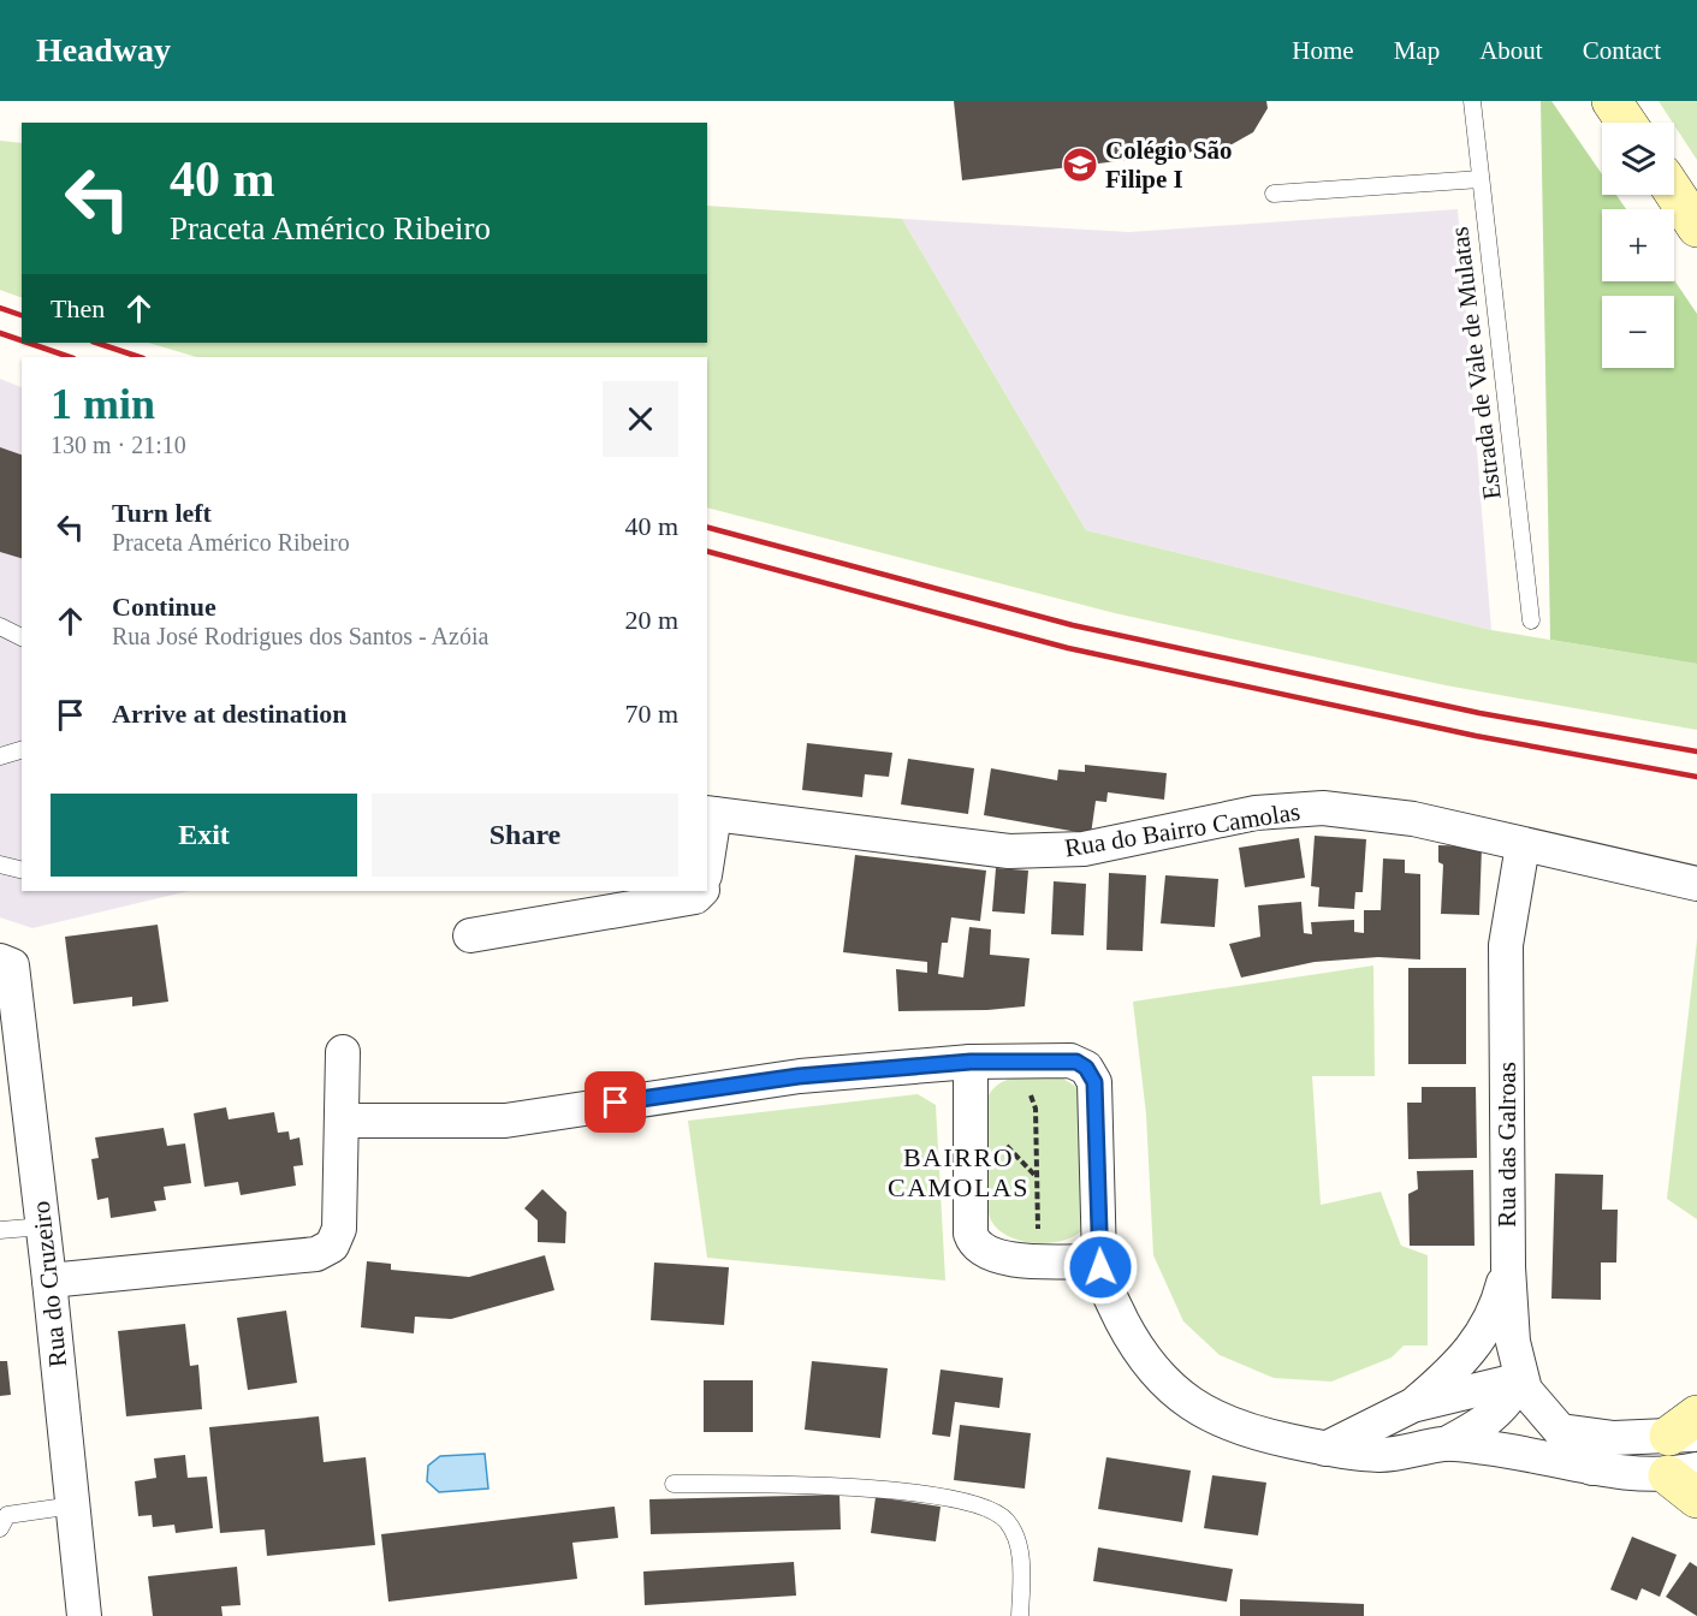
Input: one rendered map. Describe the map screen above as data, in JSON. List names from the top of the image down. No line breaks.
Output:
{"streets":{"street":["Rua do Bairro Camolas","Rua das Galroas","Rua do Cruzeiro"],"lane":["Estrada de Vale de Mulatas"]},"crossings":[["Rua do Bairro Camolas","Rua das Galroas"]],"districts":["BAIRRO CAMOLAS"],"places":{"school or university":["Colégio São Filipe I"]},"page":{"header":"Headway","nav":["Home","Map","About","Contact"],"map_buttons":["+","−"],"turn":["40 m","Praceta Américo Ribeiro"],"then":"Then","heading":["1 min","130 m · 21:10"],"list":[{"name":"Turn left","note":"Praceta Américo Ribeiro","value":"40 m"},{"name":"Continue","note":"Rua José Rodrigues dos Santos - Azóia","value":"20 m"},{"name":"Arrive at destination","value":"70 m"}],"buttons":["Exit","Share"]}}
